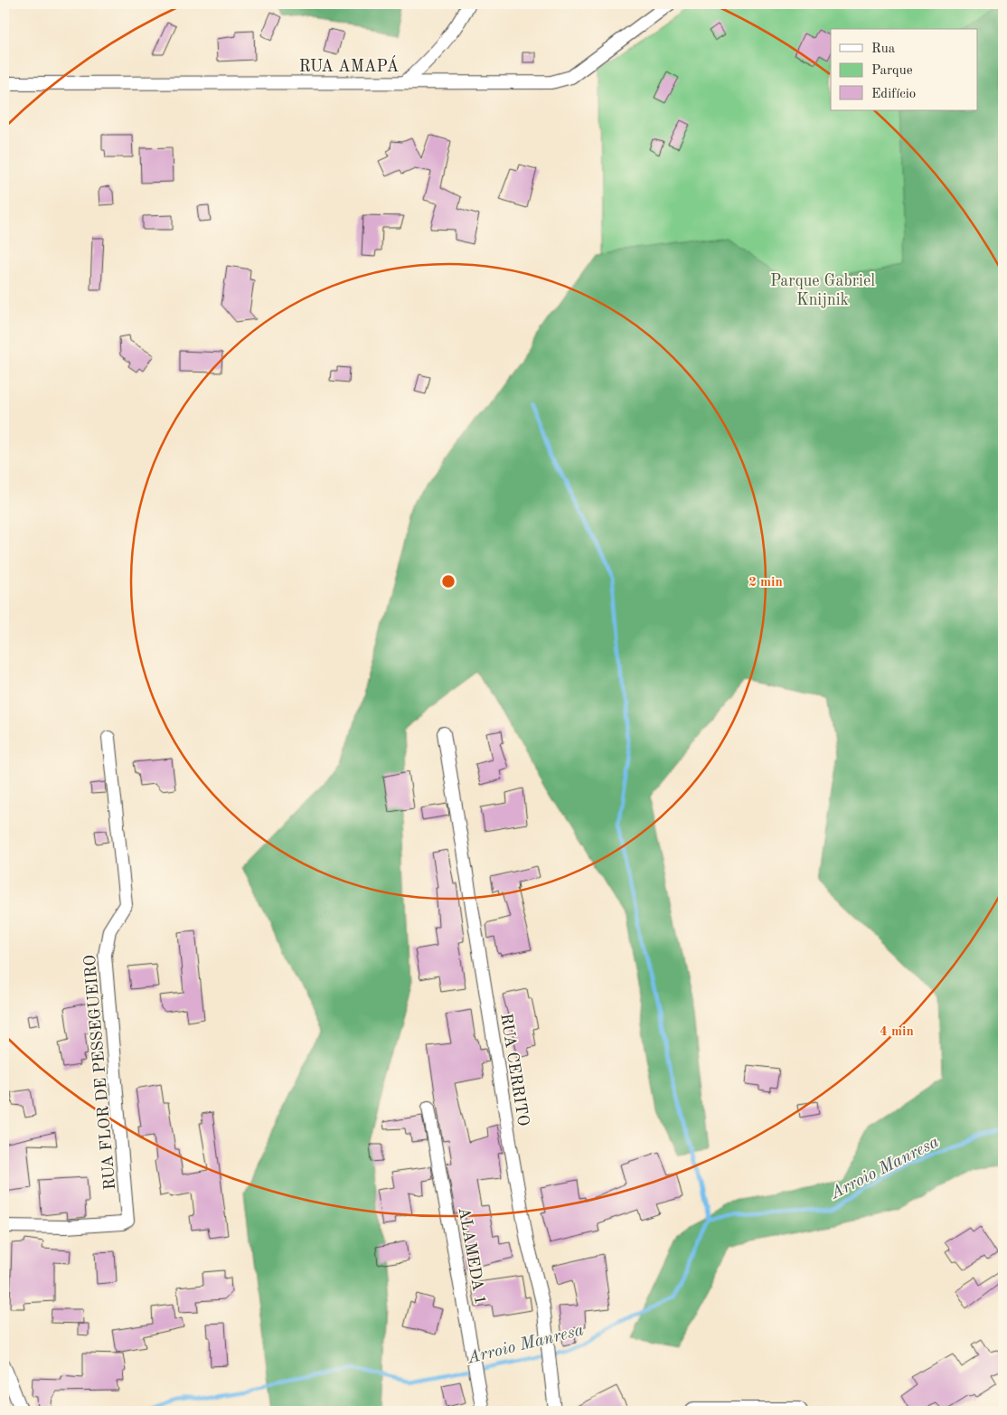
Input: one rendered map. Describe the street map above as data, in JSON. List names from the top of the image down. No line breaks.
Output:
{"streets":{"street":["RUA AMAPÁ","RUA CERRITO","RUA FLOR DE PESSEGUEIRO","ALAMEDA 1"]},"water":["Arroio Manresa"],"parks":["Parque Gabriel Knijnik"],"legend":["Rua","Parque","Edifício"],"rings":["2 min","4 min"]}
